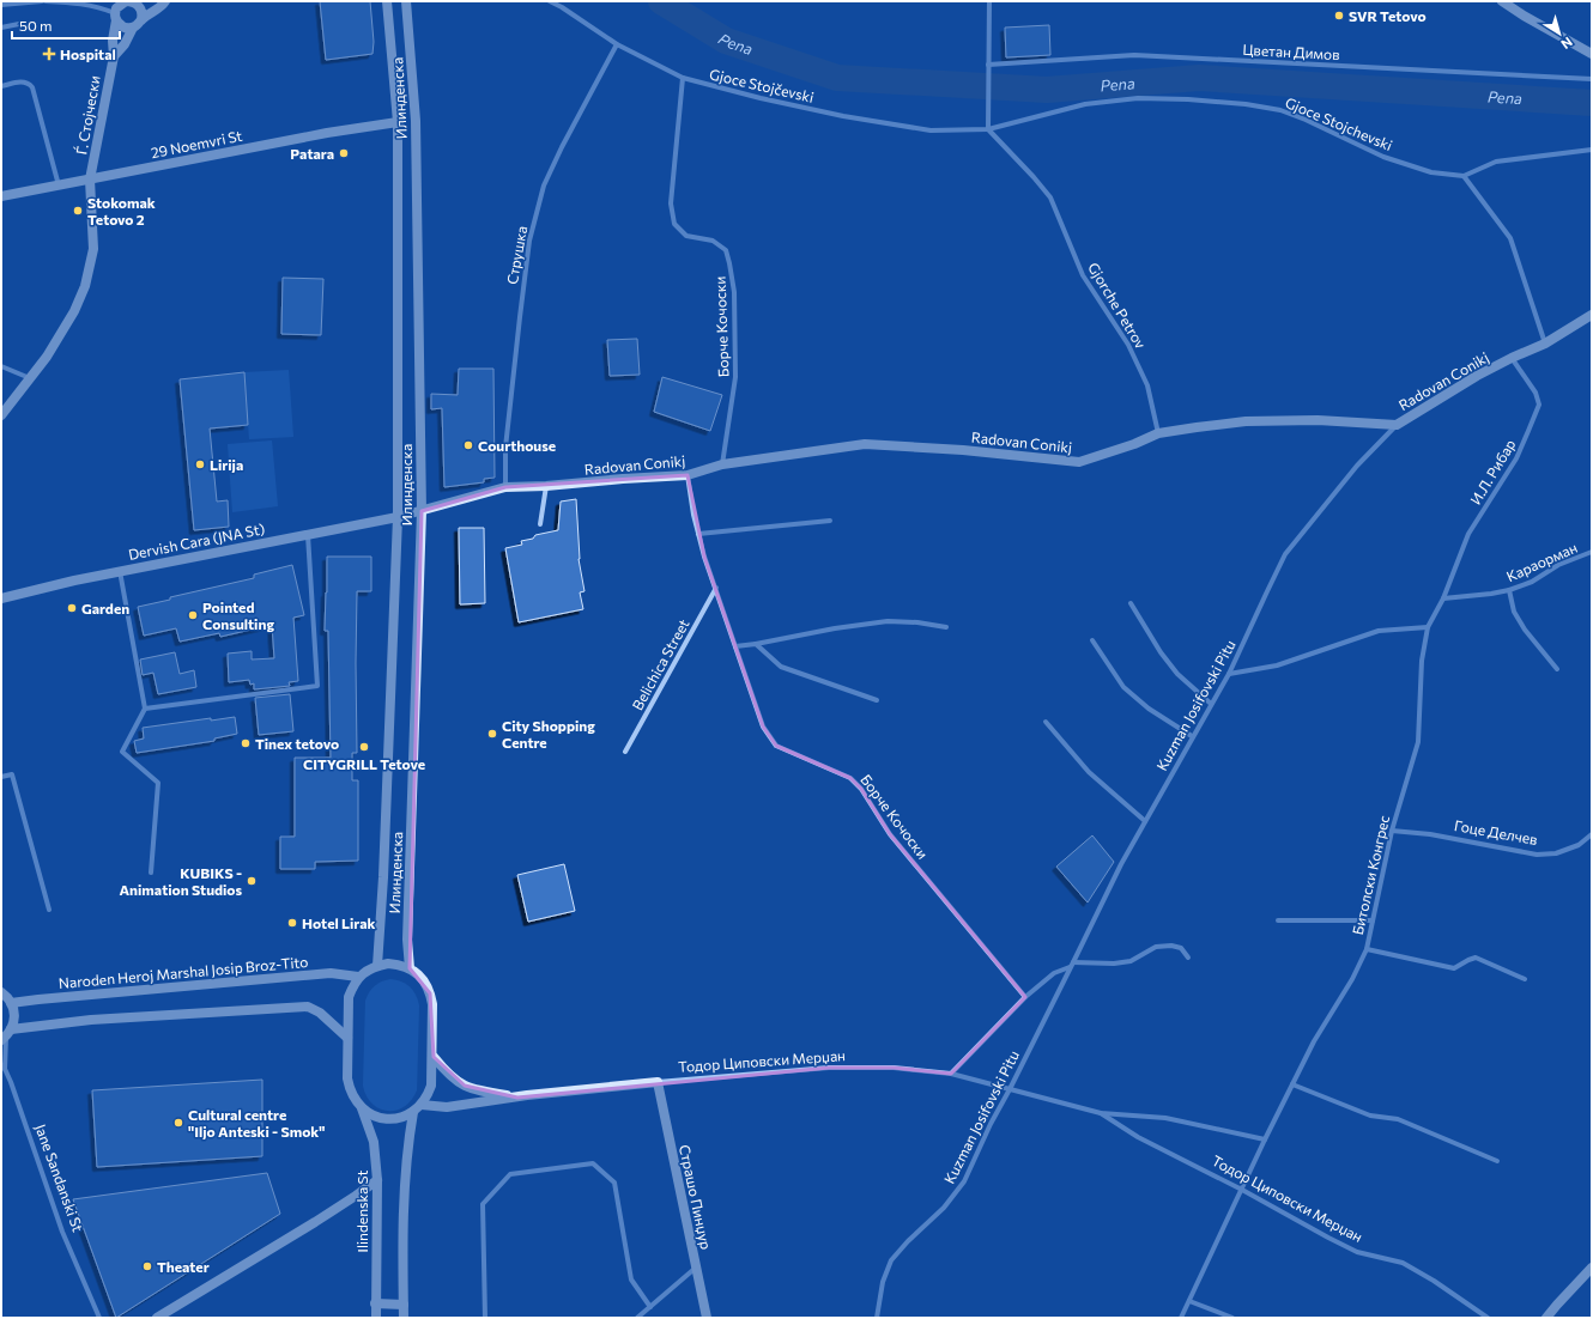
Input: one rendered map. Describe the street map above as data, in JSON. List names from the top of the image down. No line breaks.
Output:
{"streets":{"street":["Цветан Димов","Gjoce Stojčevski","Илинденска","Ѓ. Стојчески","Gjoce Stojchevski","29 Noemvri St","Струшка","Gjorche Petrov","Борче Кочоски","Radovan Conikj","И.Л. Рибар","Dervish Cara (JNA St)","Караорман","Belichica Street","Kuzman Josifovski Pitu","Гоце Делчев","Битолски Конгрес","Naroden Heroj Marshal Josip Broz-Tito","Тодор Циповски Мерџан","Jane Sandanski St","Страшо Пинџур","Ilindenska St"]},"crossings":[["Gjoce Stojčevski","Gjoce Stojchevski"],["Gjoce Stojčevski","Струшка"],["Gjoce Stojčevski","Gjorche Petrov"],["Gjoce Stojčevski","Борче Кочоски"],["Илинденска","29 Noemvri St"],["Илинденска","Radovan Conikj"],["Илинденска","Dervish Cara (JNA St)"],["Илинденска","Naroden Heroj Marshal Josip Broz-Tito"],["Илинденска","Тодор Циповски Мерџан"],["Илинденска","Ilindenska St"],["Ѓ. Стојчески","29 Noemvri St"],["Gjoce Stojchevski","Gjorche Petrov"],["Струшка","Radovan Conikj"],["Gjorche Petrov","Radovan Conikj"],["Борче Кочоски","Radovan Conikj"],["Борче Кочоски","Belichica Street"],["Radovan Conikj","И.Л. Рибар"],["Radovan Conikj","Dervish Cara (JNA St)"],["Radovan Conikj","Kuzman Josifovski Pitu"],["И.Л. Рибар","Караорман"],["И.Л. Рибар","Битолски Конгрес"],["Караорман","Битолски Конгрес"],["Kuzman Josifovski Pitu","Тодор Циповски Мерџан"],["Гоце Делчев","Битолски Конгрес"],["Битолски Конгрес","Тодор Циповски Мерџан"],["Naroden Heroj Marshal Josip Broz-Tito","Тодор Циповски Мерџан"],["Naroden Heroj Marshal Josip Broz-Tito","Ilindenska St"],["Тодор Циповски Мерџан","Страшо Пинџур"],["Тодор Циповски Мерџан","Ilindenska St"]],"water":["Pena"],"places":{"other":["SVR Tetovo","Patara","Stokomak Tetovo 2","Courthouse","Lirija","Garden","Pointed Consulting","City Shopping Centre","Tinex tetovo","CITYGRILL Tetove","KUBIKS - Animation Studios","Hotel Lirak","Cultural centre \"Iljo Anteski - Smok\"","Theater"],"health":["Hospital"]},"scale_bar":"50 m","north":"bottom right"}
